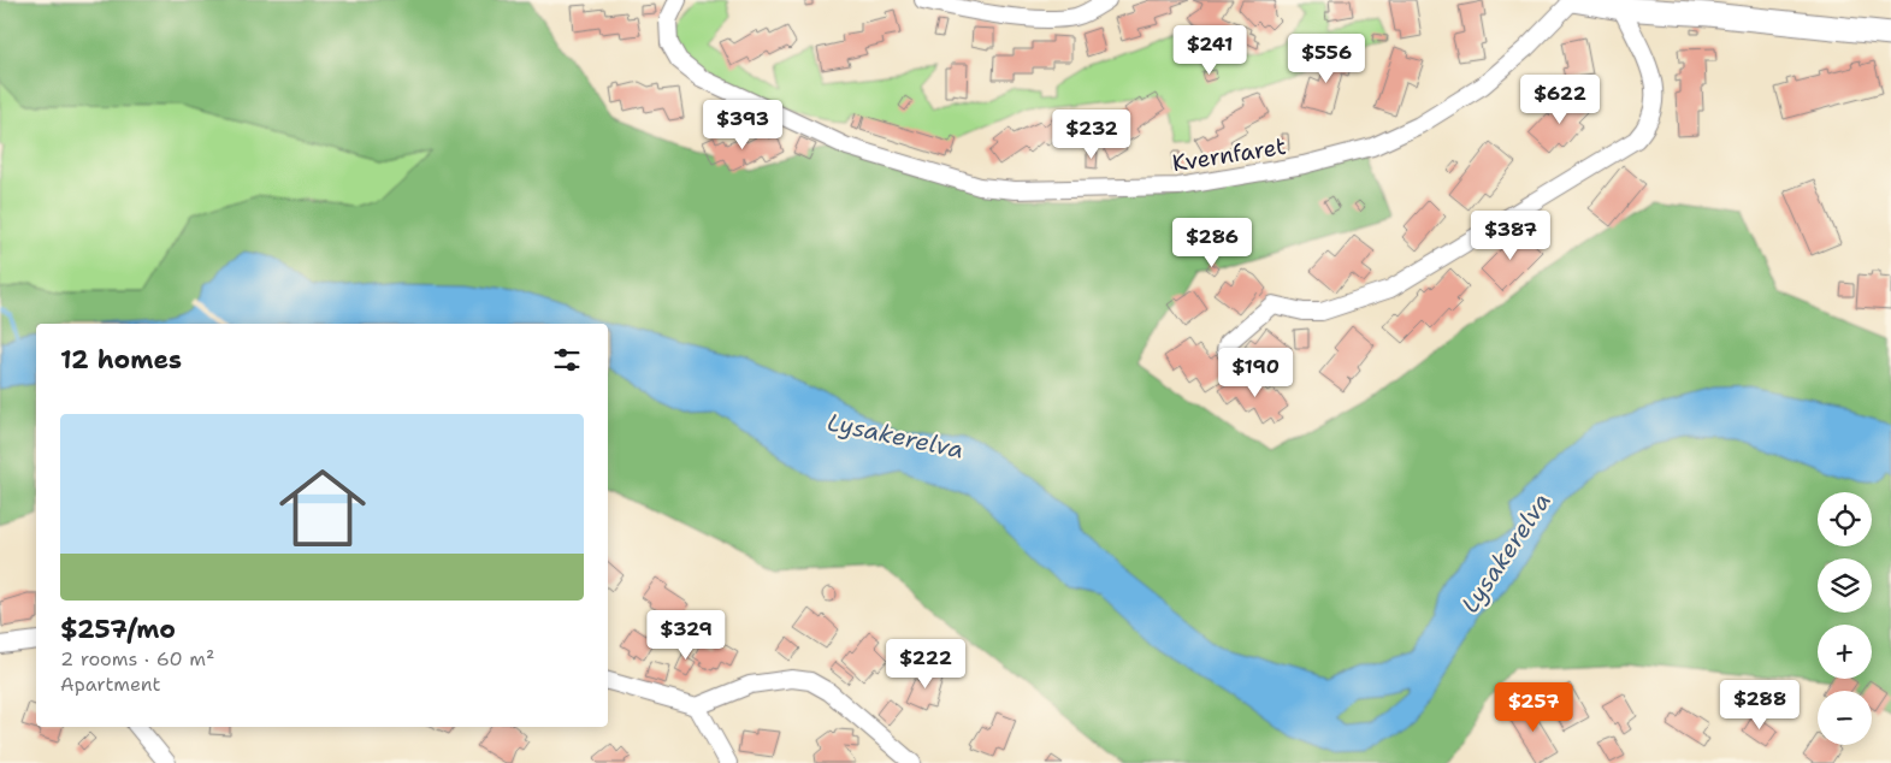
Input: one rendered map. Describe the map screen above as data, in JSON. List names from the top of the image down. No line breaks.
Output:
{"streets":{"street":["Kvernfaret"]},"water":["Lysakerelva"],"page":{"price":["$241","$556","$622","$393","$232","$387","$286","$190","$329","$222","$288","$257"],"heading":"12 homes","list":[{"name":"$257/mo","note":"2 rooms · 60 m² · Apartment"}],"map_buttons":["+","−"]}}
